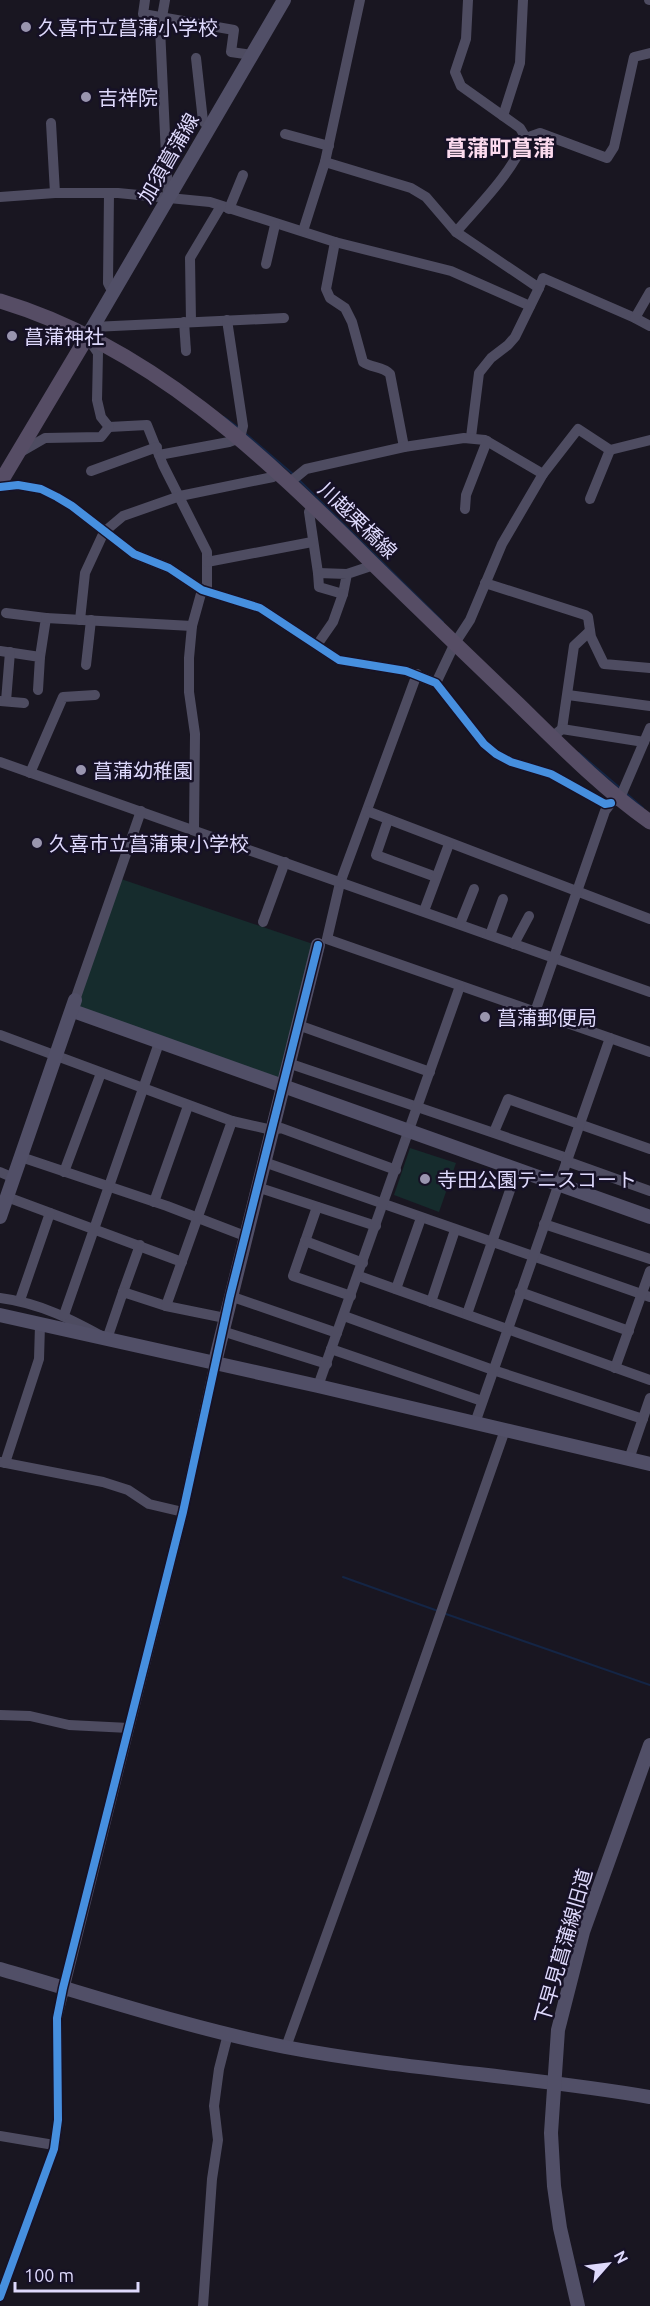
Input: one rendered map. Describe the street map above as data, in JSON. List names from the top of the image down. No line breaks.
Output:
{"streets":{"main road":["川越栗橋線"],"street":["加須菖蒲線","下早見菖蒲線旧道"]},"crossings":[["加須菖蒲線","川越栗橋線"]],"districts":["菖蒲町菖蒲"],"places":["久喜市立菖蒲小学校","吉祥院","菖蒲神社","菖蒲幼稚園","久喜市立菖蒲東小学校","菖蒲郵便局","寺田公園テニスコート"],"scale_bar":"100 m","north":"top right"}
